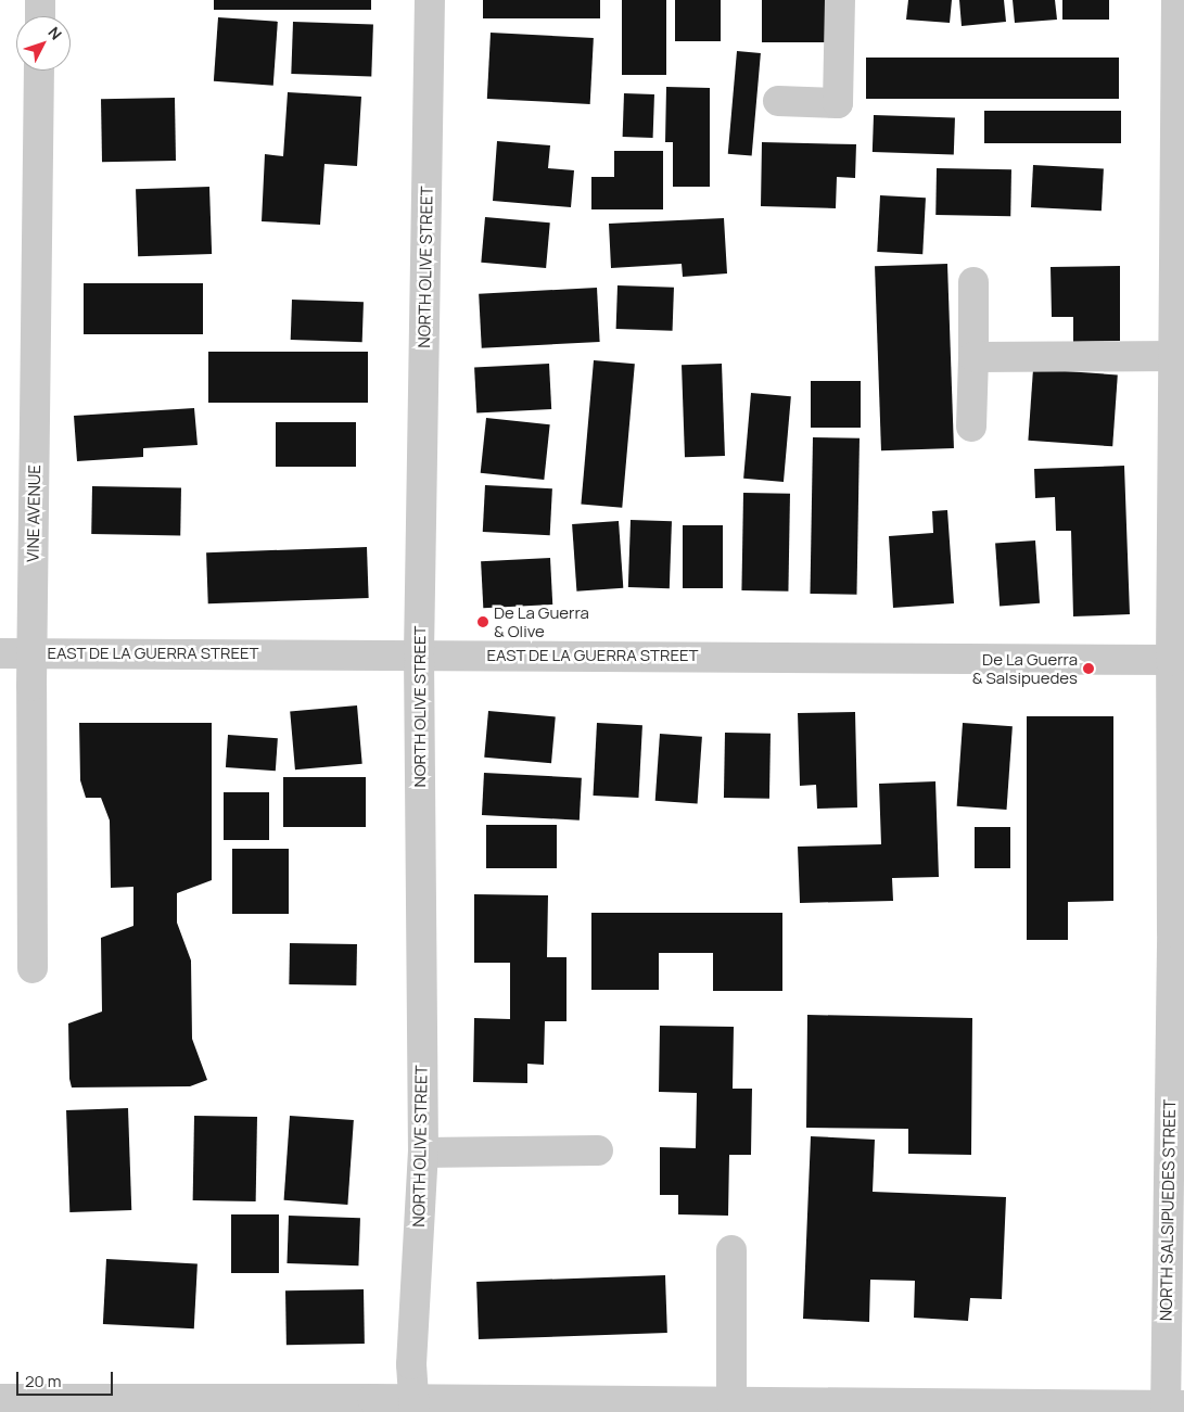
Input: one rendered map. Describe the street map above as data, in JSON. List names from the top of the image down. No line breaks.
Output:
{"streets":{"street":["NORTH OLIVE STREET","VINE AVENUE","EAST DE LA GUERRA STREET","NORTH SALSIPUEDES STREET"]},"crossings":[["NORTH OLIVE STREET","EAST DE LA GUERRA STREET"],["VINE AVENUE","EAST DE LA GUERRA STREET"],["EAST DE LA GUERRA STREET","NORTH SALSIPUEDES STREET"]],"places":["De La Guerra & Olive","De La Guerra & Salsipuedes"],"scale_bar":"20 m","north":"top right"}
